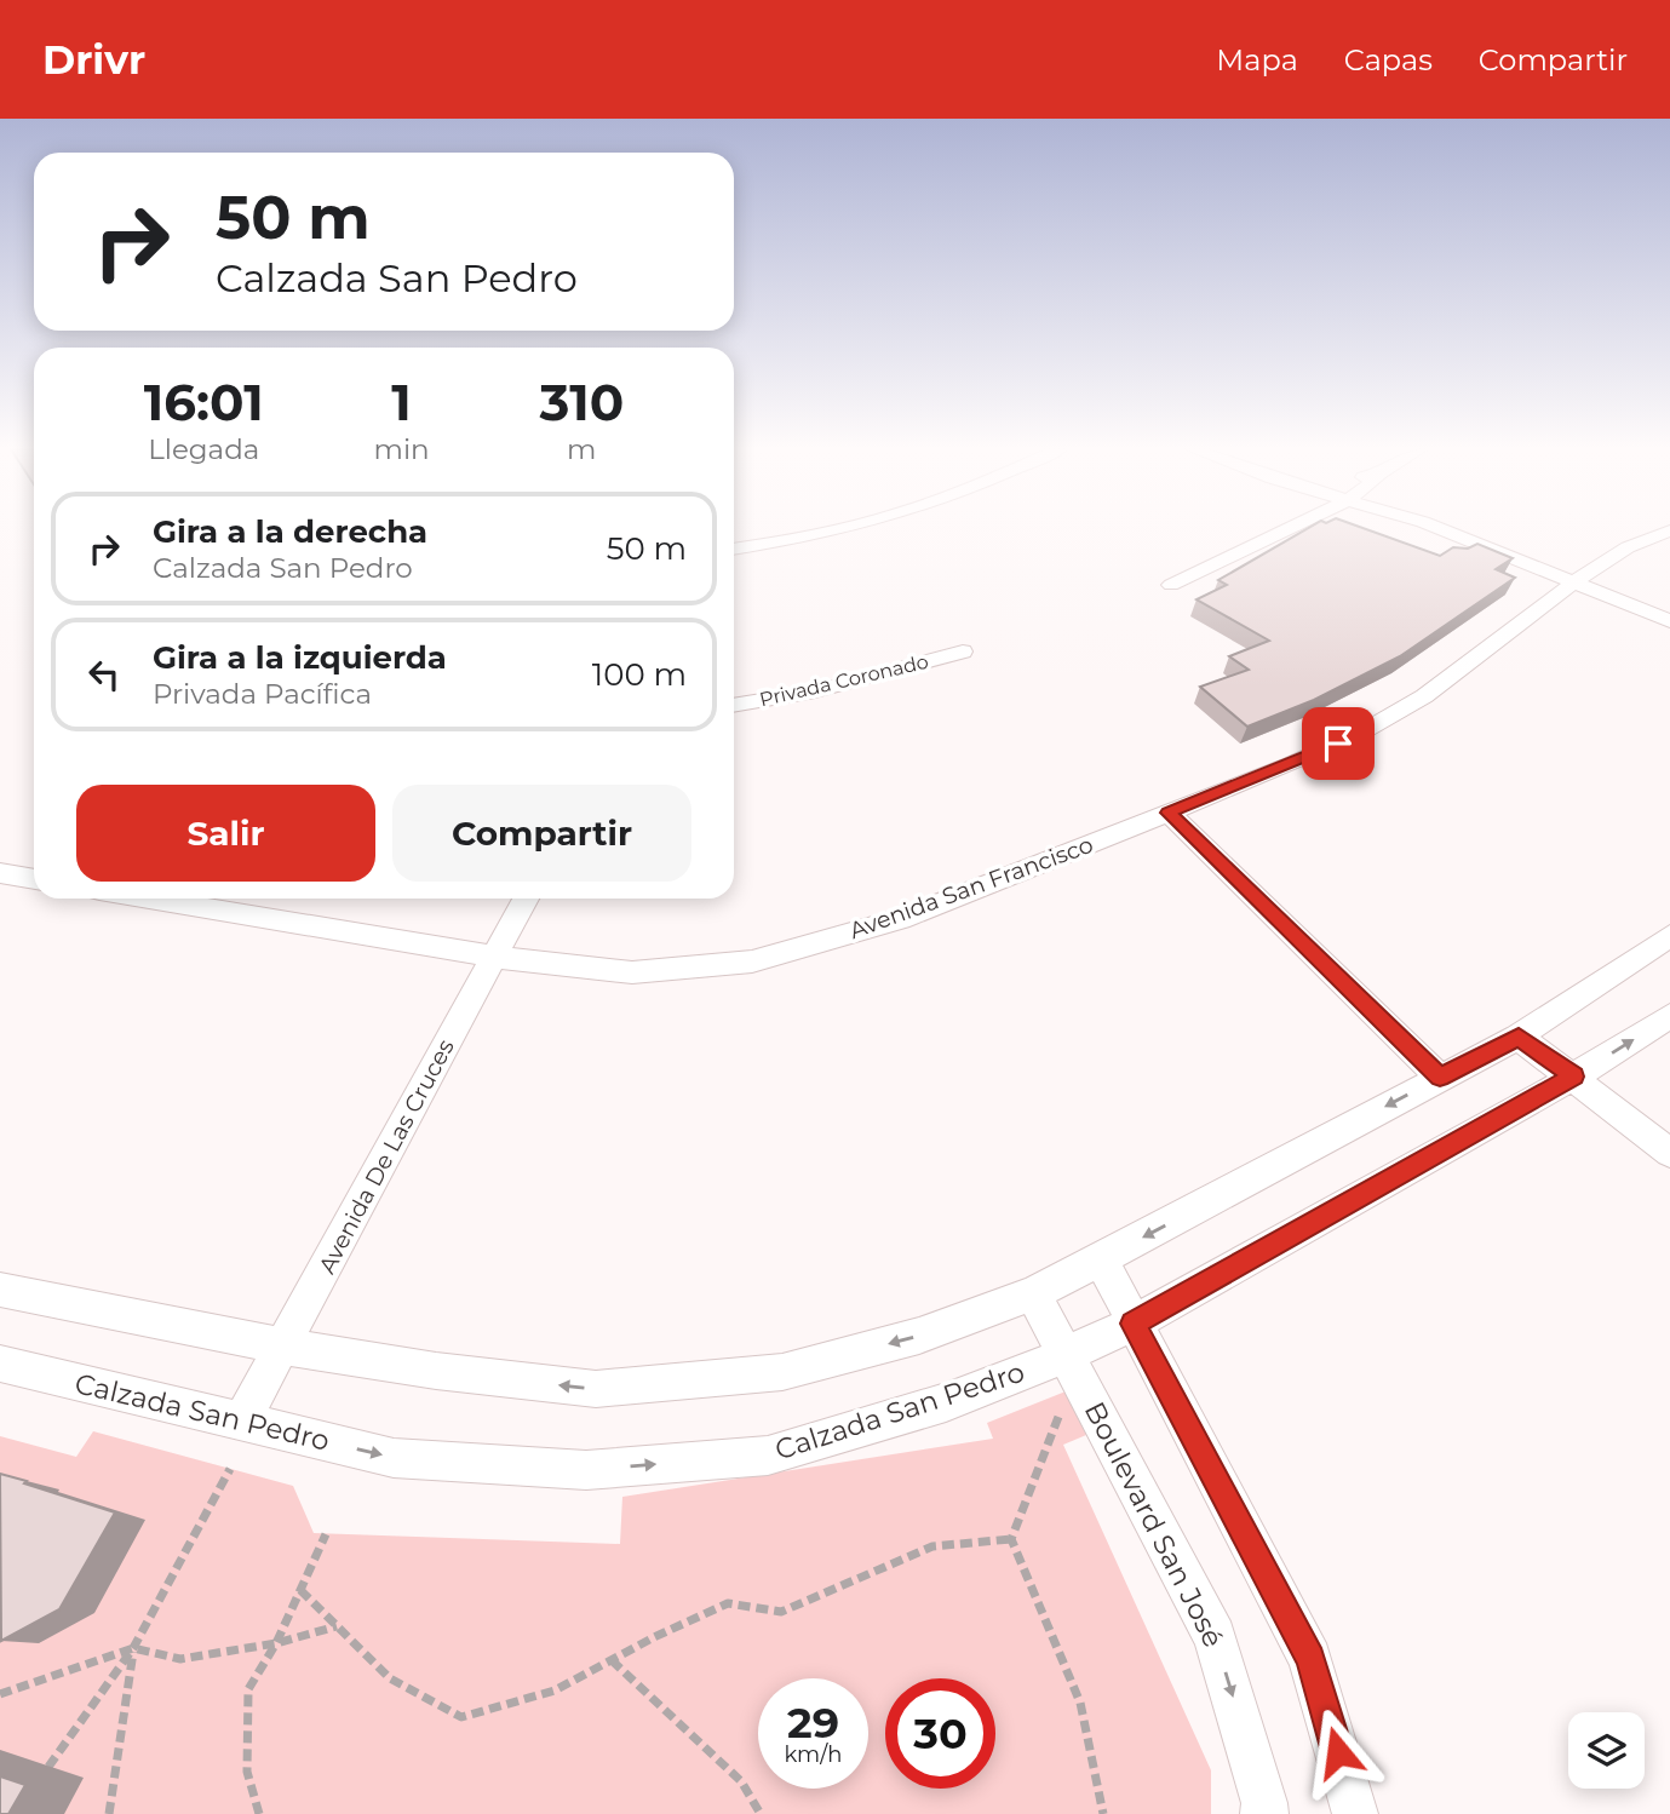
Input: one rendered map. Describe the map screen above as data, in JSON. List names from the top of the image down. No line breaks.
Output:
{"streets":{"street":["Privada Coronado","Avenida San Francisco","Avenida De Las Cruces","Calzada San Pedro","Boulevard San José"]},"crossings":[["Avenida San Francisco","Avenida De Las Cruces"],["Avenida De Las Cruces","Calzada San Pedro"],["Calzada San Pedro","Boulevard San José"]],"page":{"header":"Drivr","nav":["Mapa","Capas","Compartir"],"turn":["50 m","Calzada San Pedro"],"eta":["16:01","Llegada","1","min","310","m"],"list":[{"name":"Gira a la derecha","note":"Calzada San Pedro","value":"50 m"},{"name":"Gira a la izquierda","note":"Privada Pacífica","value":"100 m"}],"buttons":["Salir","Compartir"],"speed":"29 km/h","limit":"30"}}
